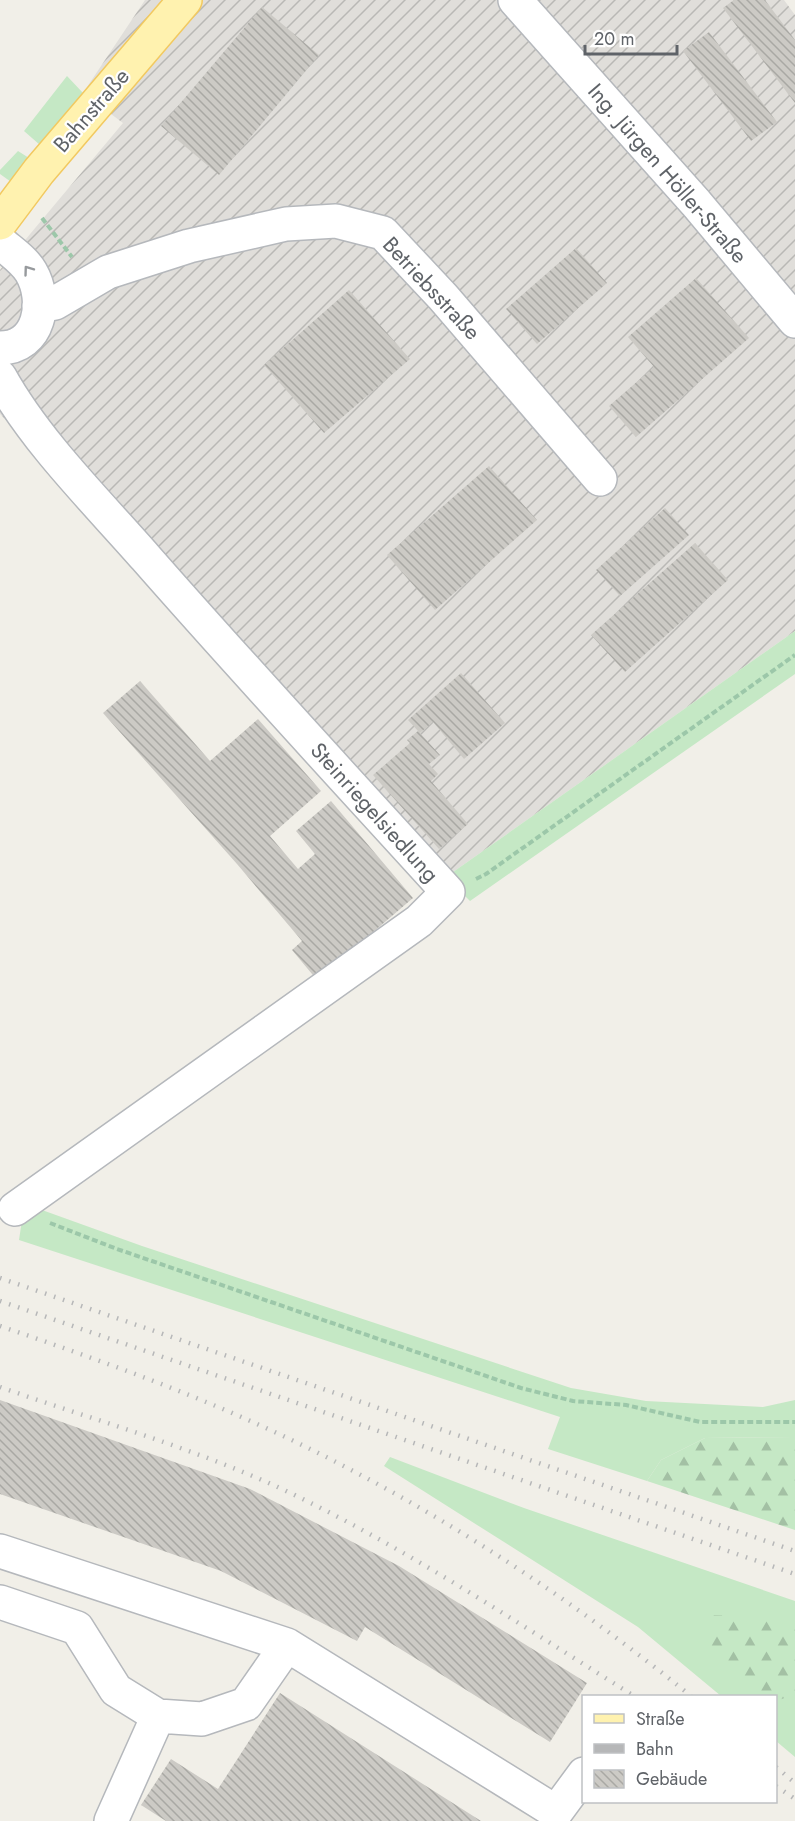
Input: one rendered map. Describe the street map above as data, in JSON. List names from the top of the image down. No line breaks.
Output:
{"streets":{"main road":["Bahnstraße"],"street":["Ing. Jürgen Höller-Straße","Betriebsstraße","Steinriegelsiedlung"]},"legend":["Straße","Bahn","Gebäude"],"scale_bar":"20 m"}
